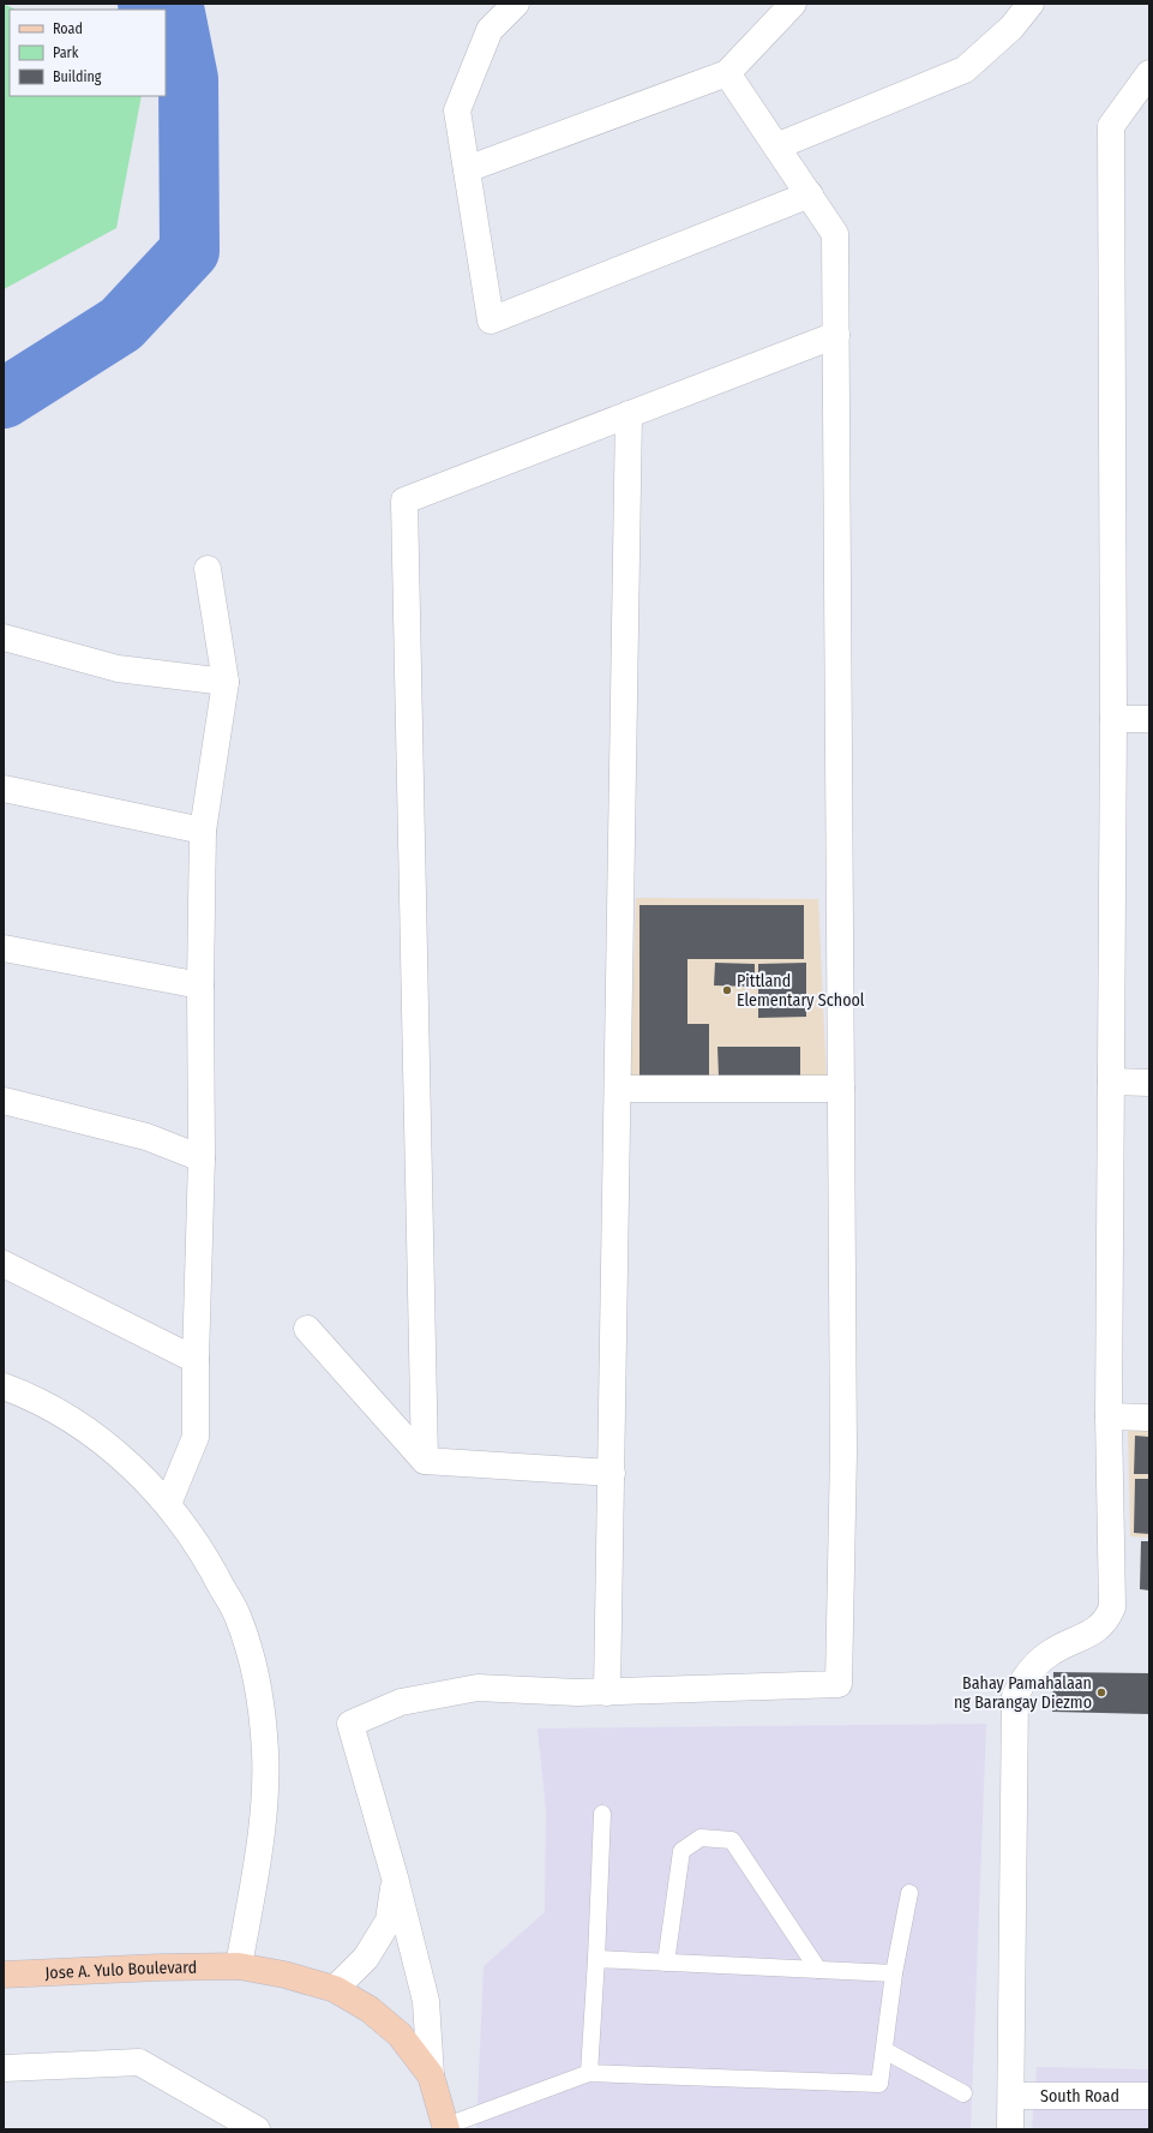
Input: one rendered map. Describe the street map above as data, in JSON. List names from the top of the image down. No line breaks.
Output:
{"streets":{"main road":["Jose A. Yulo Boulevard"],"street":["South Road"]},"places":["Pittland Elementary School","Bahay Pamahalaan ng Barangay Diezmo"],"legend":["Road","Park","Building"]}
